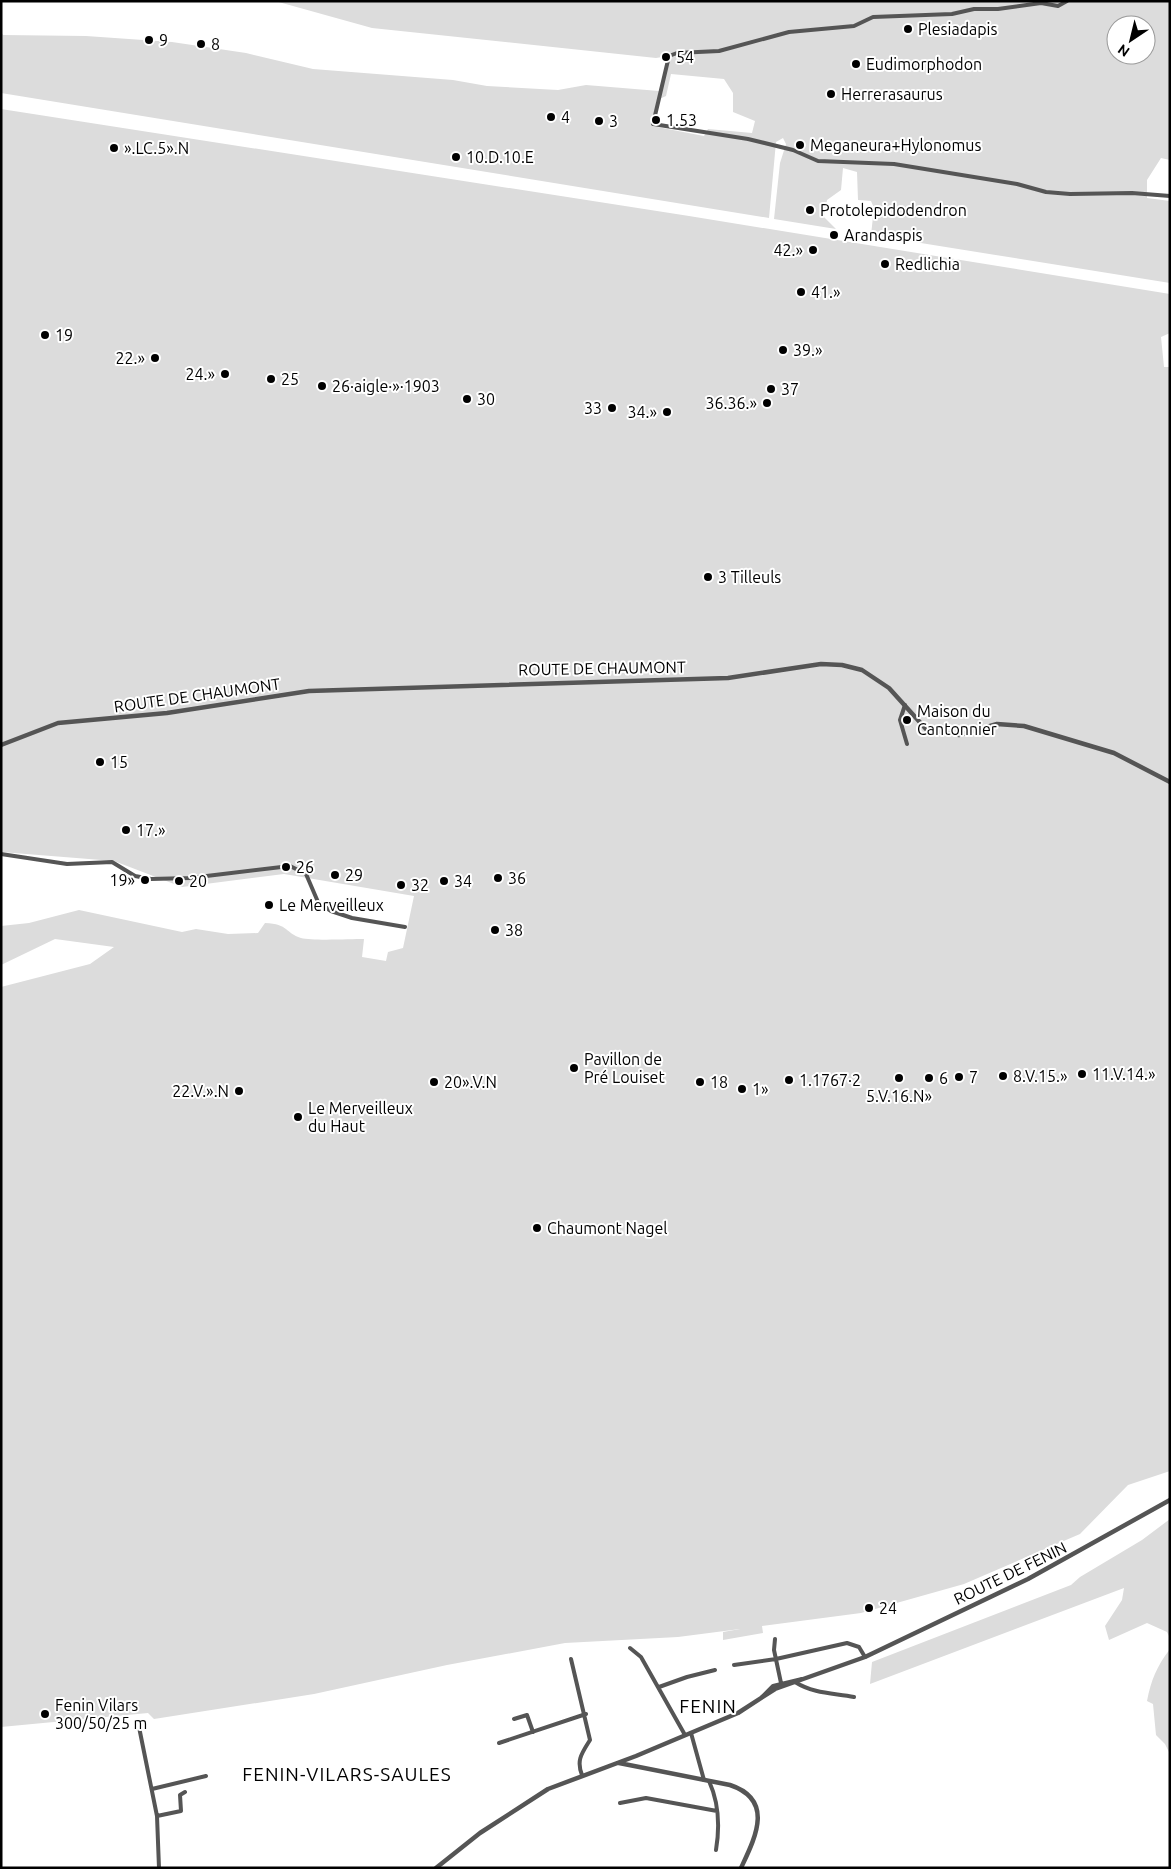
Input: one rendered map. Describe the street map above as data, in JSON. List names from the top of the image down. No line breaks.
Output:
{"streets":{"street":["ROUTE DE CHAUMONT","ROUTE DE FENIN"]},"districts":["FENIN","FENIN-VILARS-SAULES"],"places":["Plesiadapis","9","8","54","Eudimorphodon","Herrerasaurus","4","1.53","3","Meganeura+Hylonomus","».LC.5».N","10.D.10.E","Protolepidodendron","Arandaspis","42.»","Redlichia","41.»","19","39.»","22.»","24.»","25","26·aigle·»·1903","37","30","36.36.»","33","34.»","3 Tilleuls","Maison du Cantonnier","15","17.»","26","29","36","19»","20","34","32","Le Merveilleux","38","Pavillon de Pré Louiset","11.V.14.»","8.V.15.»","7","5.V.16.N»","6","1.1767·2","20».V.N","18","1»","22.V.».N","Le Merveilleux du Haut","Chaumont Nagel","24","Fenin Vilars 300/50/25 m"],"north":"bottom left"}
